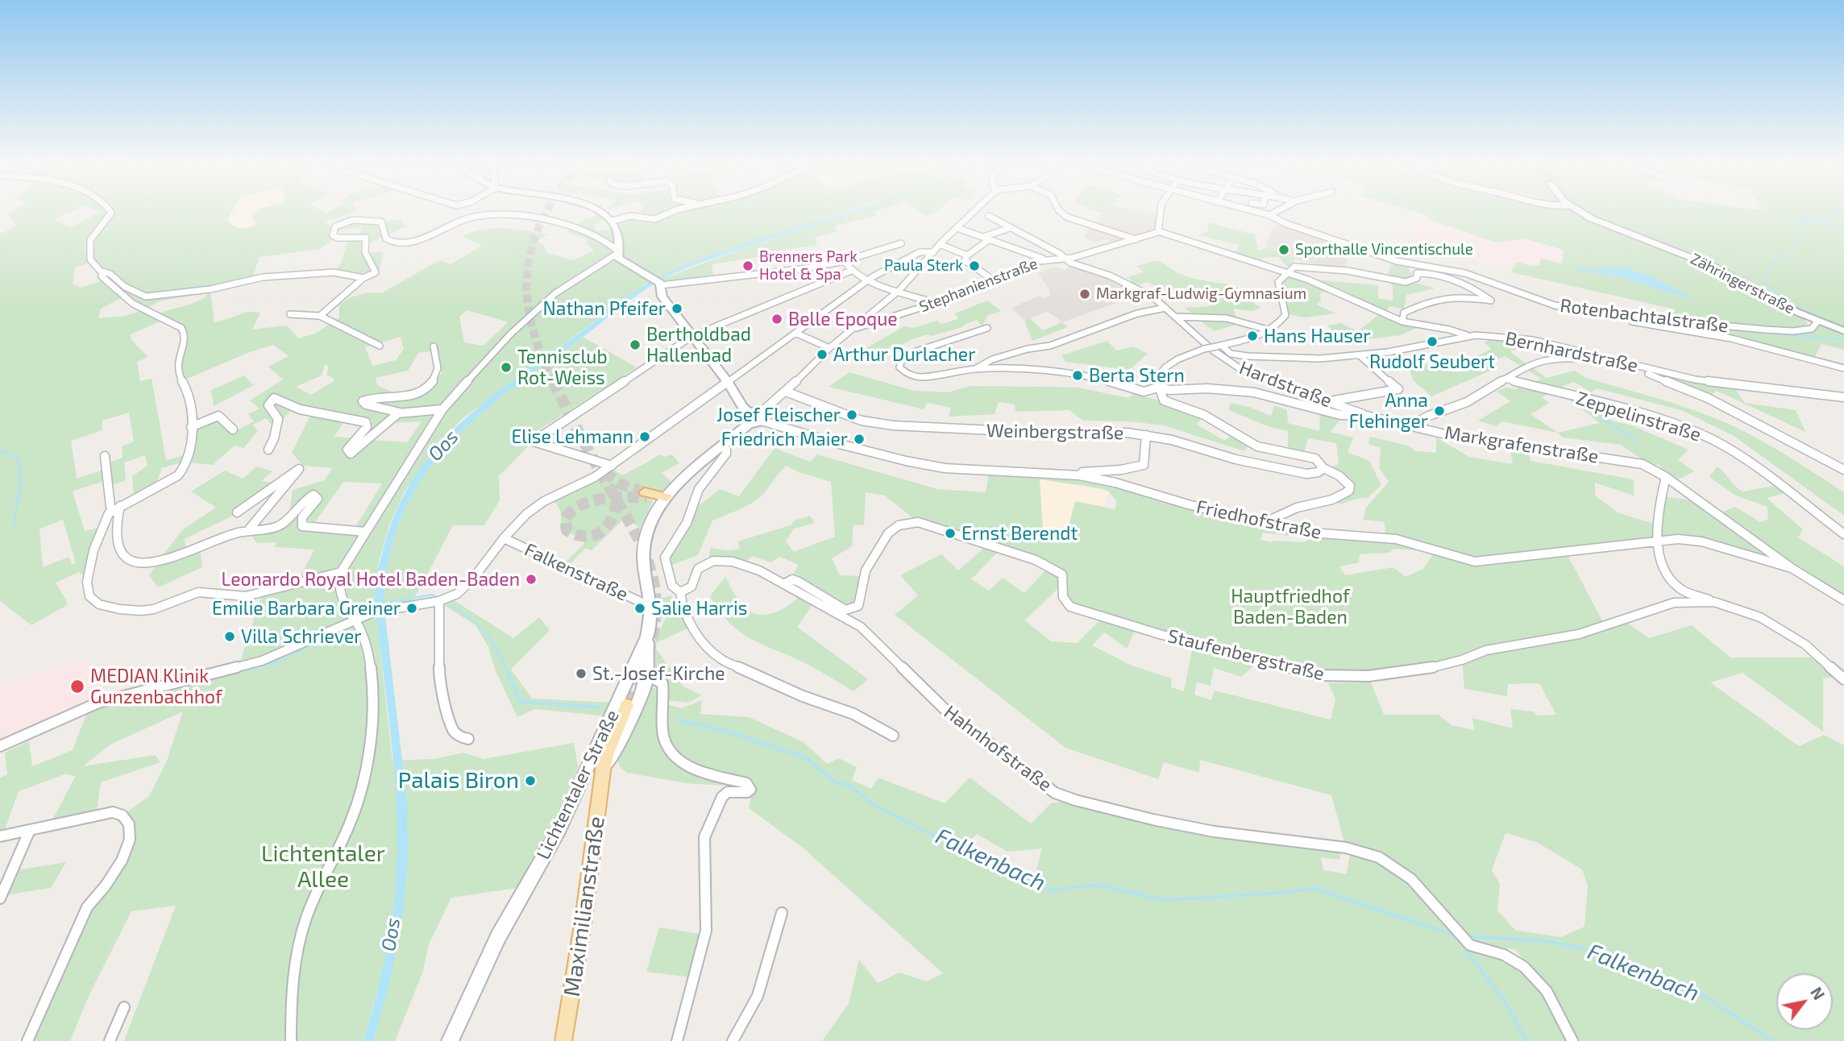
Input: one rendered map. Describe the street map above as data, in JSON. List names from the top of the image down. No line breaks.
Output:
{"streets":{"main road":["Zähringerstraße","Lichtentaler Straße","Maximilianstraße"],"street":["Stephanienstraße","Rotenbachtalstraße","Bernhardstraße","Hardstraße","Zeppelinstraße","Weinbergstraße","Markgrafenstraße","Friedhofstraße","Falkenstraße","Staufenbergstraße","Hahnhofstraße"]},"crossings":[["Zähringerstraße","Rotenbachtalstraße"],["Stephanienstraße","Hardstraße"],["Stephanienstraße","Lichtentaler Straße"],["Hardstraße","Markgrafenstraße"],["Weinbergstraße","Lichtentaler Straße"],["Markgrafenstraße","Friedhofstraße"],["Friedhofstraße","Lichtentaler Straße"],["Falkenstraße","Lichtentaler Straße"],["Staufenbergstraße","Hahnhofstraße"],["Lichtentaler Straße","Maximilianstraße"]],"water":["Oos","Falkenbach"],"parks":["Hauptfriedhof Baden-Baden","Lichtentaler Allee"],"places":["Sporthalle Vincentischule","Brenners Park Hotel & Spa","Paula Sterk","Markgraf-Ludwig-Gymnasium","Nathan Pfeifer","Belle Epoque","Hans Hauser","Rudolf Seubert","Bertholdbad Hallenbad","Arthur Durlacher","Tennisclub Rot-Weiss","Berta Stern","Anna Flehinger","Josef Fleischer","Elise Lehmann","Friedrich Maier","Ernst Berendt","Leonardo Royal Hotel Baden-Baden","Emilie Barbara Greiner","Salie Harris","Villa Schriever","St.-Josef-Kirche","MEDIAN Klinik Gunzenbachhof","Palais Biron"],"north":"top right"}
